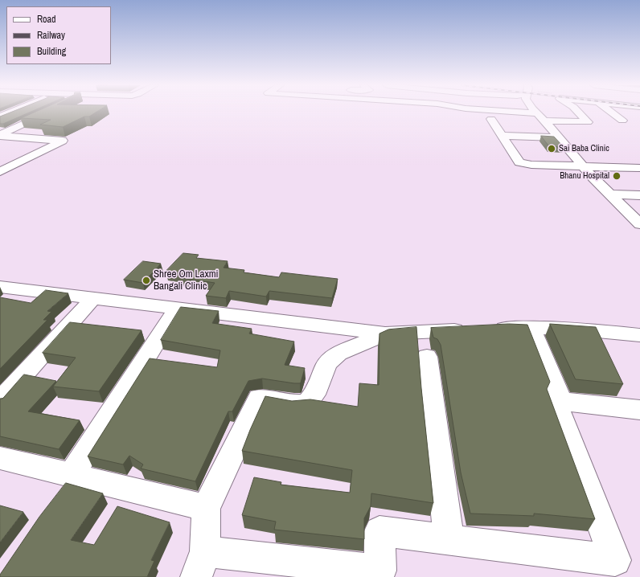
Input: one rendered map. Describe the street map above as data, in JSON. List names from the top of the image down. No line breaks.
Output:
{"places":["Sai Baba Clinic","Bhanu Hospital","Shree Om Laxmi Bangali Clinic"],"legend":["Road","Railway","Building"]}
